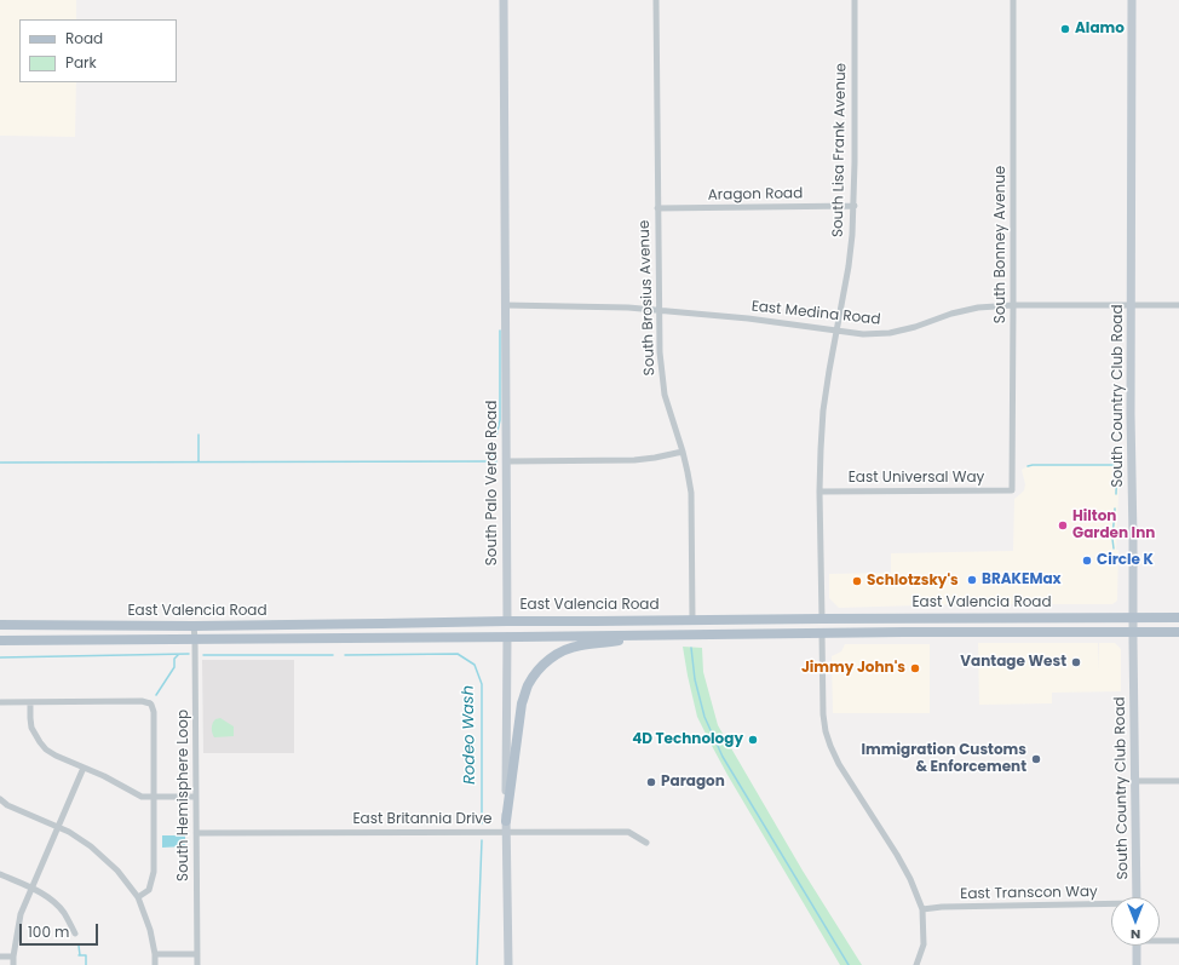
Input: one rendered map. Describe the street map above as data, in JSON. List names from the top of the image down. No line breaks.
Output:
{"streets":{"main road":["South Palo Verde Road","East Valencia Road"],"street":["South Lisa Frank Avenue","Aragon Road","South Bonney Avenue","South Brosius Avenue","East Medina Road","South Country Club Road","East Universal Way","South Hemisphere Loop","East Britannia Drive","East Transcon Way"]},"crossings":[["South Lisa Frank Avenue","Aragon Road"],["South Lisa Frank Avenue","East Medina Road"],["South Lisa Frank Avenue","East Universal Way"],["South Lisa Frank Avenue","East Valencia Road"],["Aragon Road","South Brosius Avenue"],["South Bonney Avenue","East Medina Road"],["South Bonney Avenue","East Universal Way"],["South Brosius Avenue","East Medina Road"],["South Brosius Avenue","East Valencia Road"],["East Medina Road","South Country Club Road"],["East Medina Road","South Palo Verde Road"],["South Country Club Road","East Valencia Road"],["South Palo Verde Road","East Valencia Road"],["South Palo Verde Road","East Britannia Drive"],["East Valencia Road","South Hemisphere Loop"],["South Hemisphere Loop","East Britannia Drive"]],"water":["Rodeo Wash"],"places":["Alamo","Hilton Garden Inn","Circle K","BRAKEMax","Schlotzsky's","Vantage West","Jimmy John's","4D Technology","Immigration Customs & Enforcement","Paragon"],"legend":["Road","Park"],"scale_bar":"100 m","north":"bottom"}
